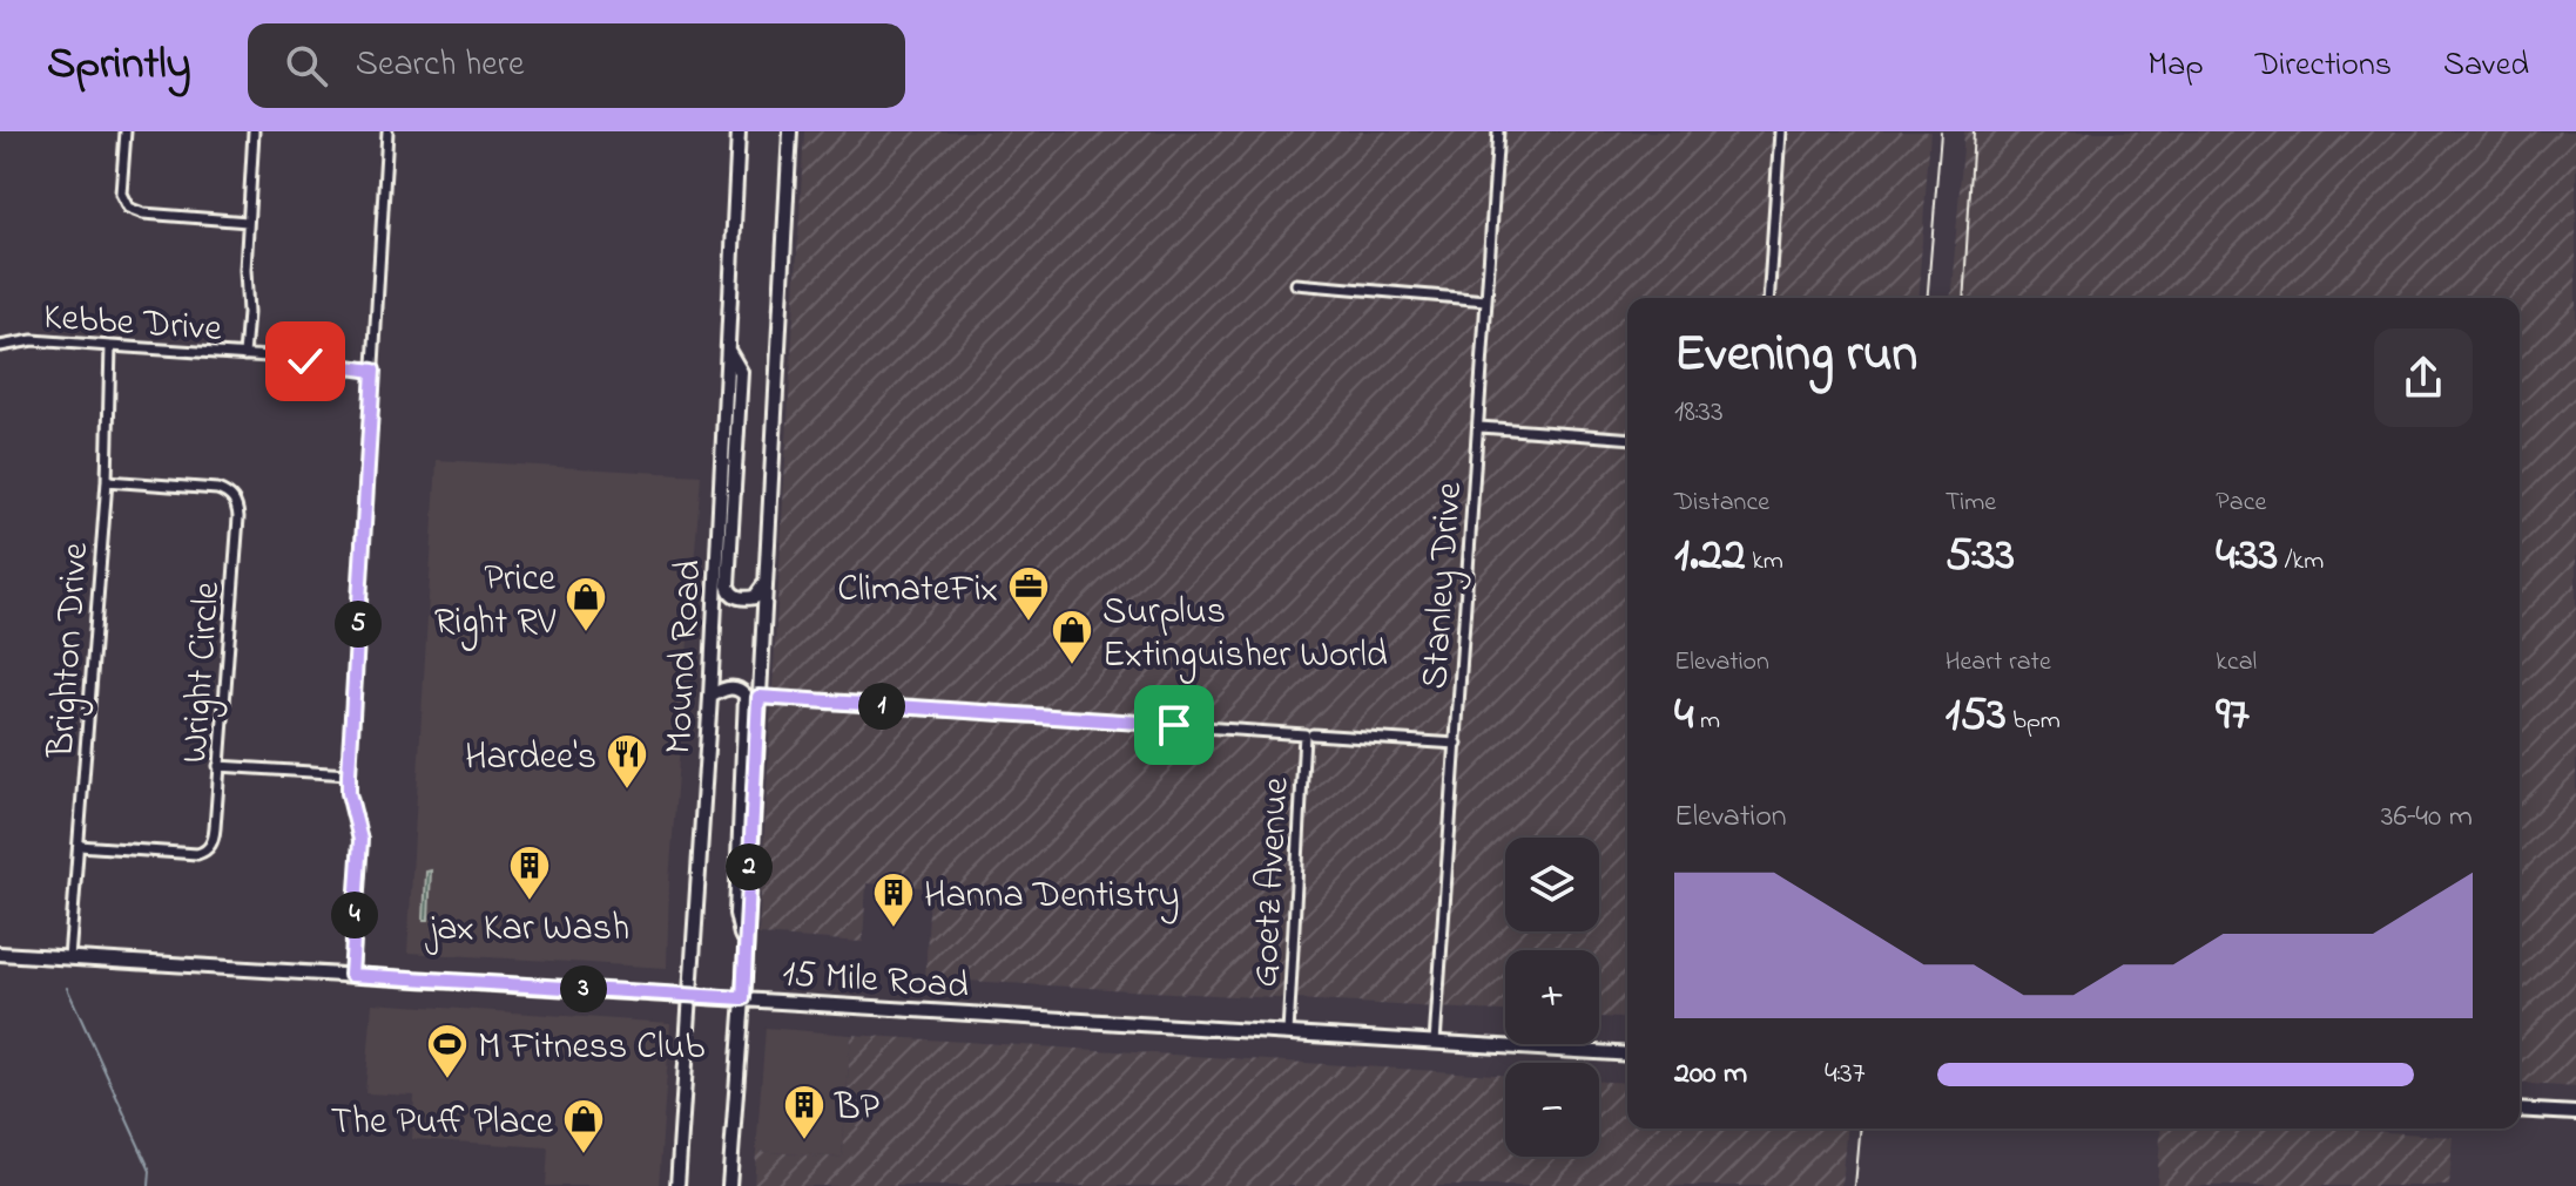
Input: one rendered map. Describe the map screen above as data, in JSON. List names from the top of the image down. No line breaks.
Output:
{"streets":{"main road":["Mound Road","15 Mile Road"],"street":["Kebbe Drive","Stanley Drive","Brighton Drive","Wright Circle","Goetz Avenue"]},"crossings":[["Kebbe Drive","Brighton Drive"],["Stanley Drive","15 Mile Road"],["Brighton Drive","Wright Circle"],["Brighton Drive","15 Mile Road"],["Mound Road","15 Mile Road"],["Goetz Avenue","15 Mile Road"]],"places":{"office":["ClimateFix"],"shop":["Price Right RV","Surplus Extinguisher World","The Puff Place"],"restaurant":["Hardee's"],"building":["jax Kar Wash","Hanna Dentistry","BP"],"sports":["M Fitness Club"]},"page":{"header":"Sprintly","search":"Search here","nav":["Map","Directions","Saved"],"heading":["Evening run","18:33"],"stats":[["Distance","1.22 km"],["Time","5:33"],["Pace","4:33 /km"],["Elevation","4 m"],["Heart rate","153 bpm"],["kcal","97"]],"pins":["5","1","2","4","3"],"chart":["Elevation","36–40 m"],"map_buttons":["+","−"],"list":[{"name":"200 m","note":"4:37"}]}}
